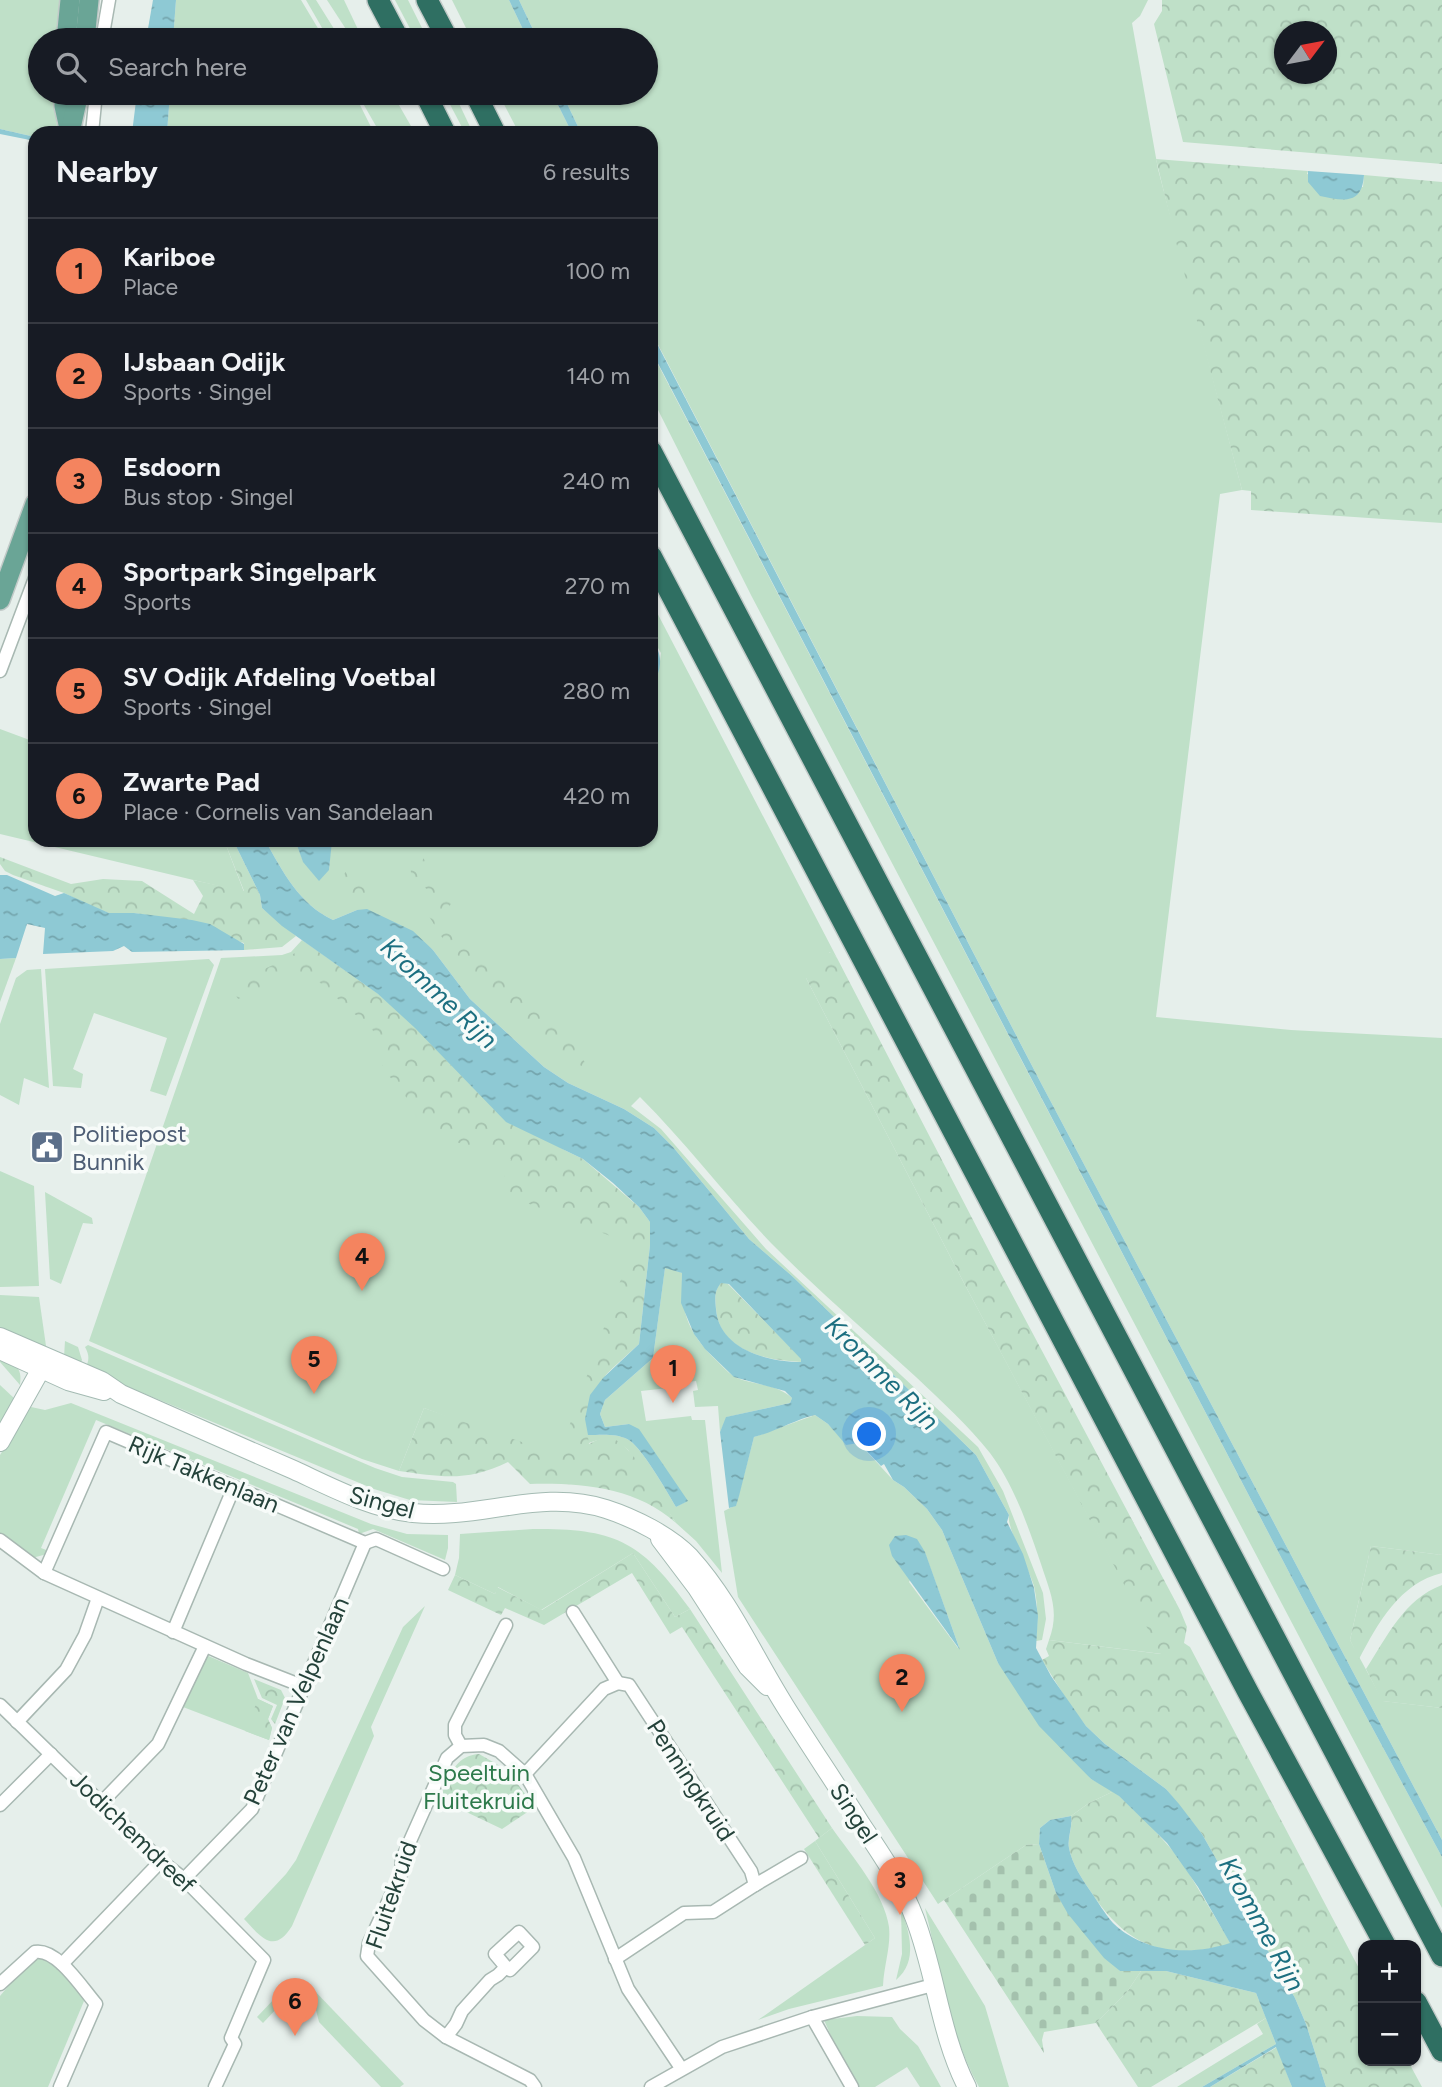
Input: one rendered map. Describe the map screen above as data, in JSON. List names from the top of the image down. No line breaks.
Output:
{"streets":{"street":["Rijk Takkenlaan","Singel","Peter van Velpenlaan","Penningkruid","Jodichemdreef","Fluitekruid"]},"crossings":[["Rijk Takkenlaan","Peter van Velpenlaan"],["Peter van Velpenlaan","Jodichemdreef"]],"water":["Kromme Rijn"],"parks":["Speeltuin Fluitekruid"],"places":{"public building":["Politiepost Bunnik"]},"north":"top right","page":{"search":"Search here","heading":["Nearby","6 results"],"list":[{"mark":"1","name":"Kariboe","note":"Place","value":"100 m"},{"mark":"2","name":"IJsbaan Odijk","note":"Sports · Singel","value":"140 m"},{"mark":"3","name":"Esdoorn","note":"Bus stop · Singel","value":"240 m"},{"mark":"4","name":"Sportpark Singelpark","note":"Sports","value":"270 m"},{"mark":"5","name":"SV Odijk Afdeling Voetbal","note":"Sports · Singel","value":"280 m"},{"mark":"6","name":"Zwarte Pad","note":"Place · Cornelis van Sandelaan","value":"420 m"}],"pins":["4","5","1","2","3","6"],"map_buttons":["+","−"]}}
